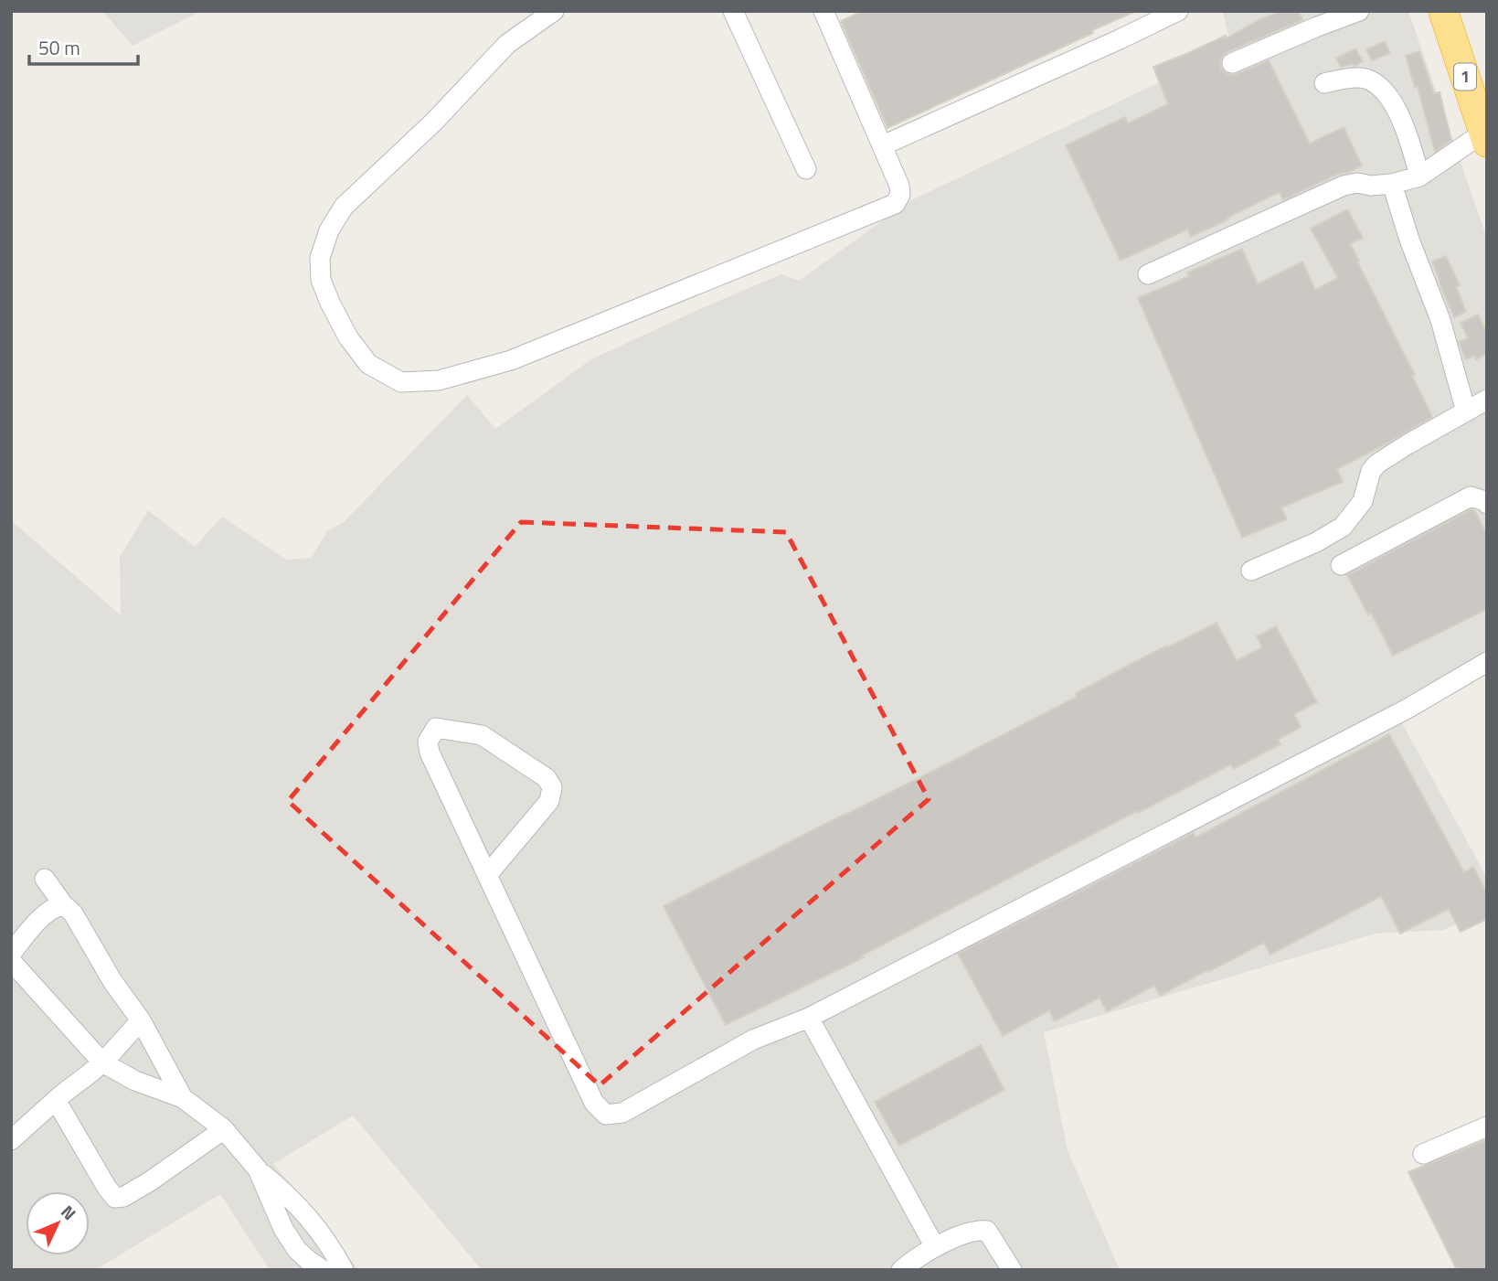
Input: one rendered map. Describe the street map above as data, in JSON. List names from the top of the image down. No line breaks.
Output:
{"streets":{"highway":["1"]},"scale_bar":"50 m","north":"top right"}
